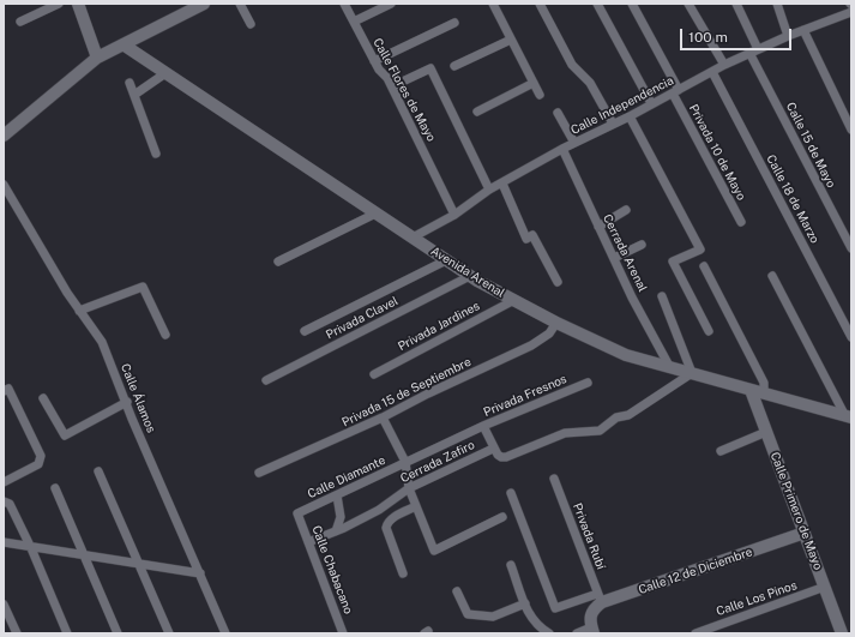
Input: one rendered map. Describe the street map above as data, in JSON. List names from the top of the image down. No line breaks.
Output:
{"streets":{"main road":["Avenida Arenal","Calle Primero de Mayo","Calle 12 de Diciembre"],"street":["Calle Flores de Mayo","Calle Independencia","Calle 15 de Mayo","Privada 10 de Mayo","Calle 18 de Marzo","Cerrada Arenal","Privada Clavel","Privada Jardines","Privada 15 de Septiembre","Privada Fresnos","Calle Álamos","Cerrada Zafiro","Calle Diamante","Privada Rubí","Calle Chabacano","Calle Los Pinos"]},"crossings":[["Calle Flores de Mayo","Calle Independencia"],["Calle Independencia","Calle 15 de Mayo"],["Calle Independencia","Privada 10 de Mayo"],["Calle Independencia","Calle 18 de Marzo"],["Calle Independencia","Cerrada Arenal"],["Calle Independencia","Avenida Arenal"],["Cerrada Arenal","Avenida Arenal"],["Avenida Arenal","Privada Clavel"],["Avenida Arenal","Privada Jardines"],["Avenida Arenal","Privada 15 de Septiembre"],["Avenida Arenal","Privada Fresnos"],["Avenida Arenal","Calle Primero de Mayo"],["Privada Fresnos","Cerrada Zafiro"],["Privada Fresnos","Calle Diamante"],["Cerrada Zafiro","Calle Chabacano"],["Calle Diamante","Calle Chabacano"],["Calle Primero de Mayo","Calle 12 de Diciembre"],["Calle Primero de Mayo","Calle Los Pinos"],["Privada Rubí","Calle 12 de Diciembre"]],"scale_bar":"100 m"}
